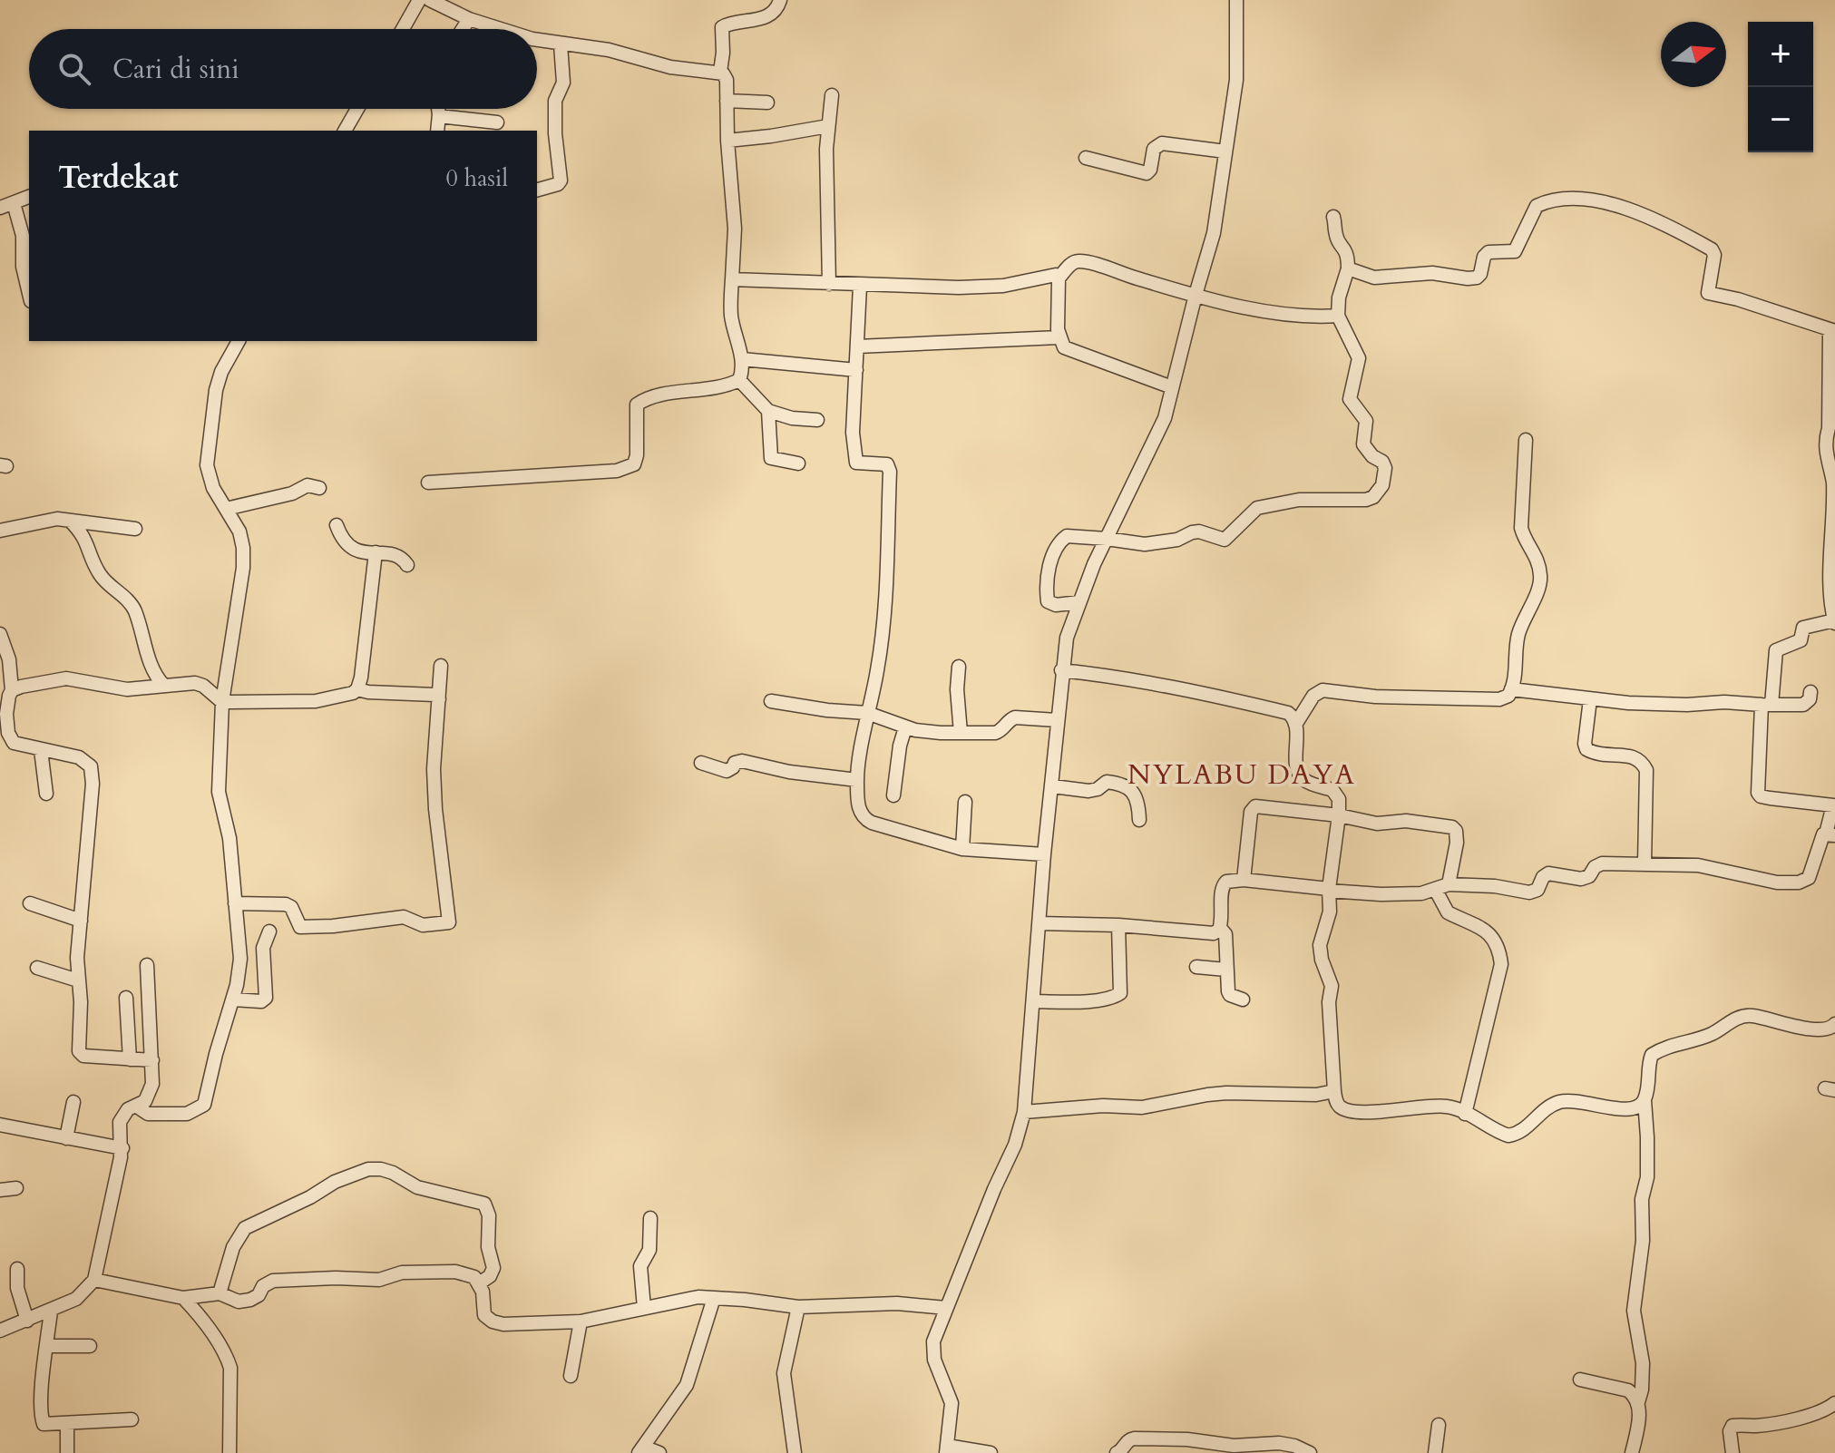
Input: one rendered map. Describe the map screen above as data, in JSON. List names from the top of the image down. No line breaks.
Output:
{"districts":["NYLABU DAYA"],"north":"right","page":{"map_buttons":["+","−"],"search":"Cari di sini","heading":["Terdekat","0 hasil"]}}
